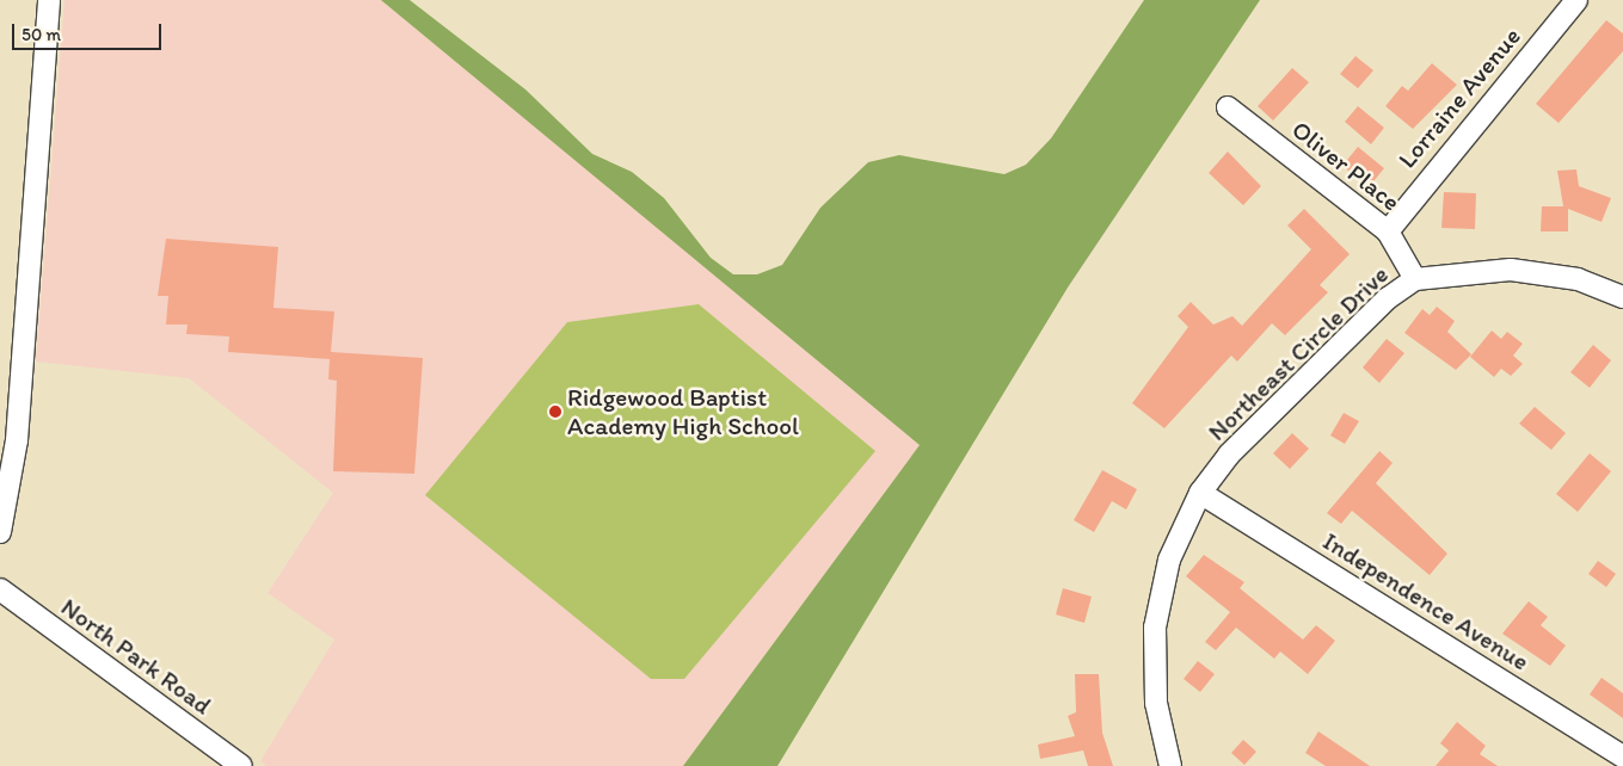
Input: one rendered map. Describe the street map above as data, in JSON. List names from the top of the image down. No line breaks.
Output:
{"streets":{"street":["Lorraine Avenue","Oliver Place","Northeast Circle Drive","Independence Avenue","North Park Road"]},"crossings":[["Lorraine Avenue","Oliver Place"],["Oliver Place","Northeast Circle Drive"],["Northeast Circle Drive","Independence Avenue"]],"places":["Ridgewood Baptist Academy High School"],"scale_bar":"50 m"}
